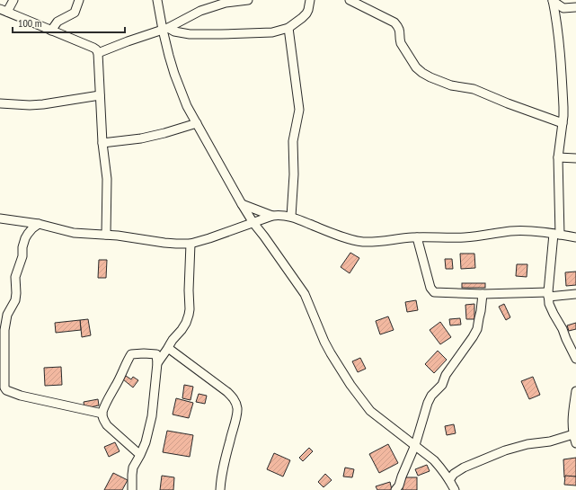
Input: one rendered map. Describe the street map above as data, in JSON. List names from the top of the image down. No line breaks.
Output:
{"scale_bar":"100 m"}
